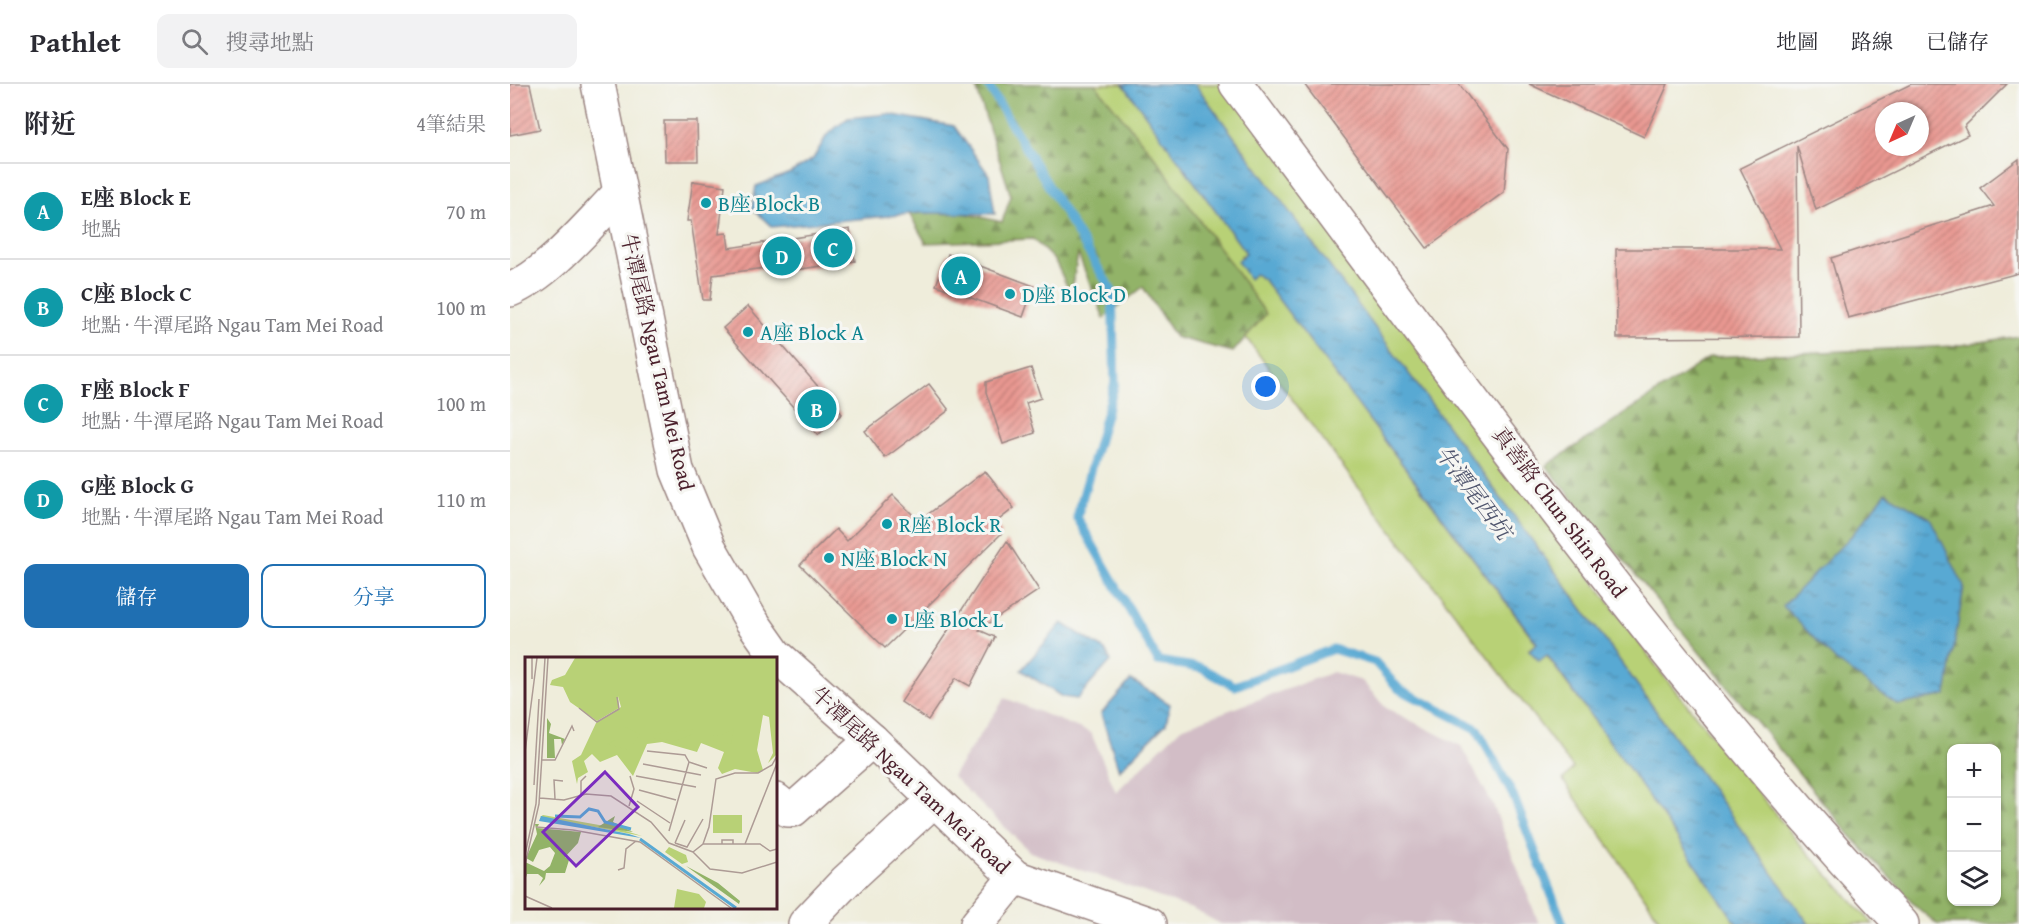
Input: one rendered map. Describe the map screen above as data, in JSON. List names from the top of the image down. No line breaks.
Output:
{"streets":{"street":["牛潭尾路 Ngau Tam Mei Road","真善路 Chun Shin Road"]},"water":["牛潭尾西坑"],"places":["B座 Block B","D座 Block D","A座 Block A","R座 Block R","N座 Block N","L座 Block L"],"north":"bottom left","page":{"header":"Pathlet","search":"搜尋地點","nav":["地圖","路線","已儲存"],"heading":["附近","4筆結果"],"list":[{"mark":"A","name":"E座 Block E","note":"地點","value":"70 m"},{"mark":"B","name":"C座 Block C","note":"地點 · 牛潭尾路 Ngau Tam Mei Road","value":"100 m"},{"mark":"C","name":"F座 Block F","note":"地點 · 牛潭尾路 Ngau Tam Mei Road","value":"100 m"},{"mark":"D","name":"G座 Block G","note":"地點 · 牛潭尾路 Ngau Tam Mei Road","value":"110 m"}],"pins":["C","D","A","B"],"buttons":["儲存","分享"],"map_buttons":["+","−"]}}
